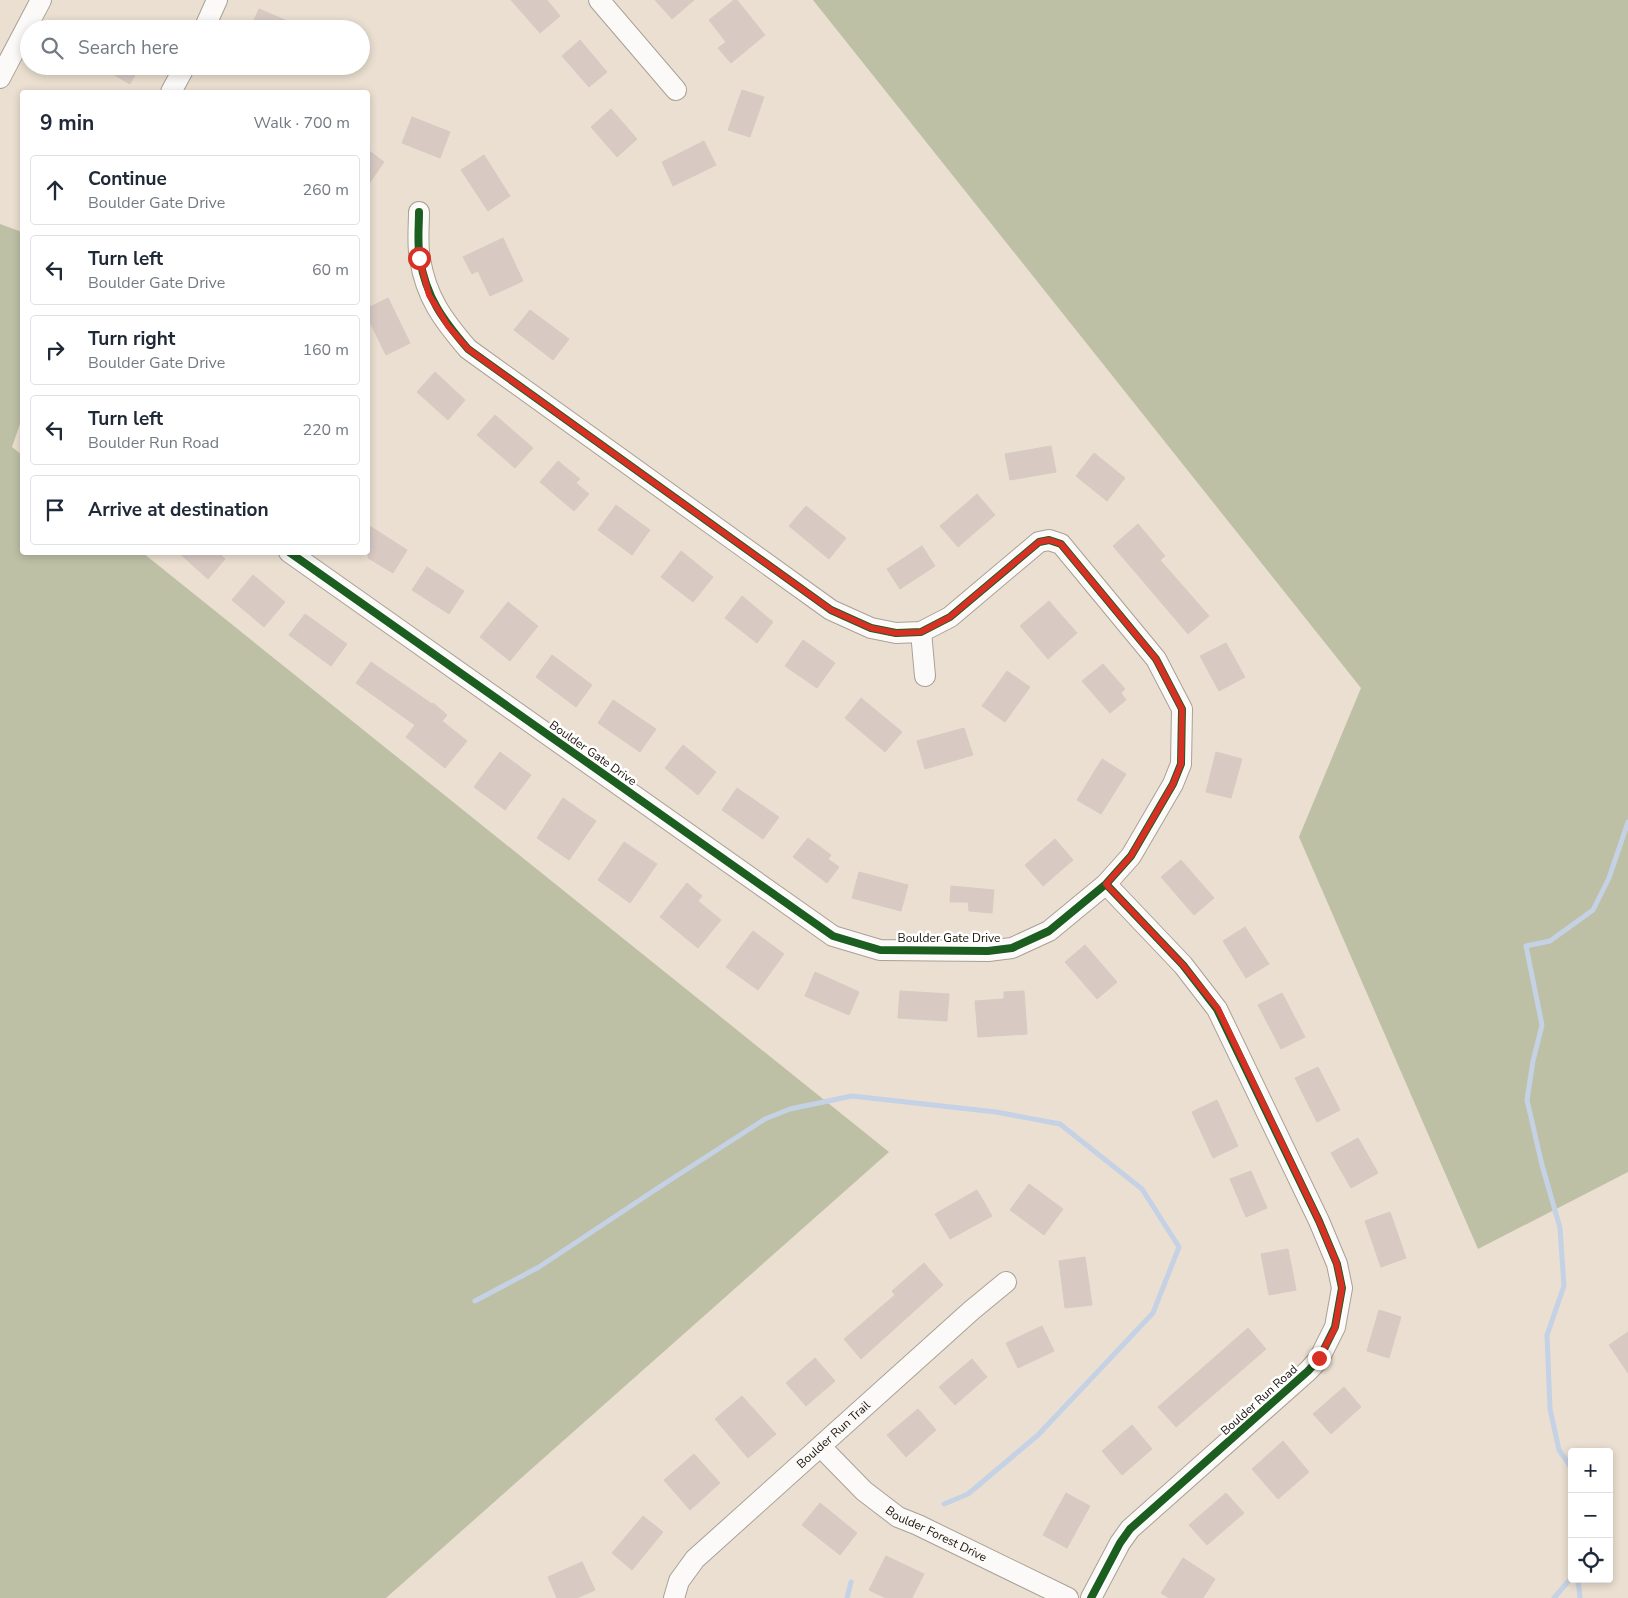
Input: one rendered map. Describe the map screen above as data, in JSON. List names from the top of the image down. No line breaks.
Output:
{"streets":{"street":["Boulder Gate Drive","Boulder Run Road","Boulder Run Trail","Boulder Forest Drive"]},"crossings":[["Boulder Gate Drive","Boulder Run Road"],["Boulder Run Trail","Boulder Forest Drive"]],"page":{"search":"Search here","heading":["9 min","Walk · 700 m"],"list":[["Continue","Boulder Gate Drive","260 m"],["Turn left","Boulder Gate Drive","60 m"],["Turn right","Boulder Gate Drive","160 m"],["Turn left","Boulder Run Road","220 m"],"Arrive at destination"],"map_buttons":["+","−"]}}
